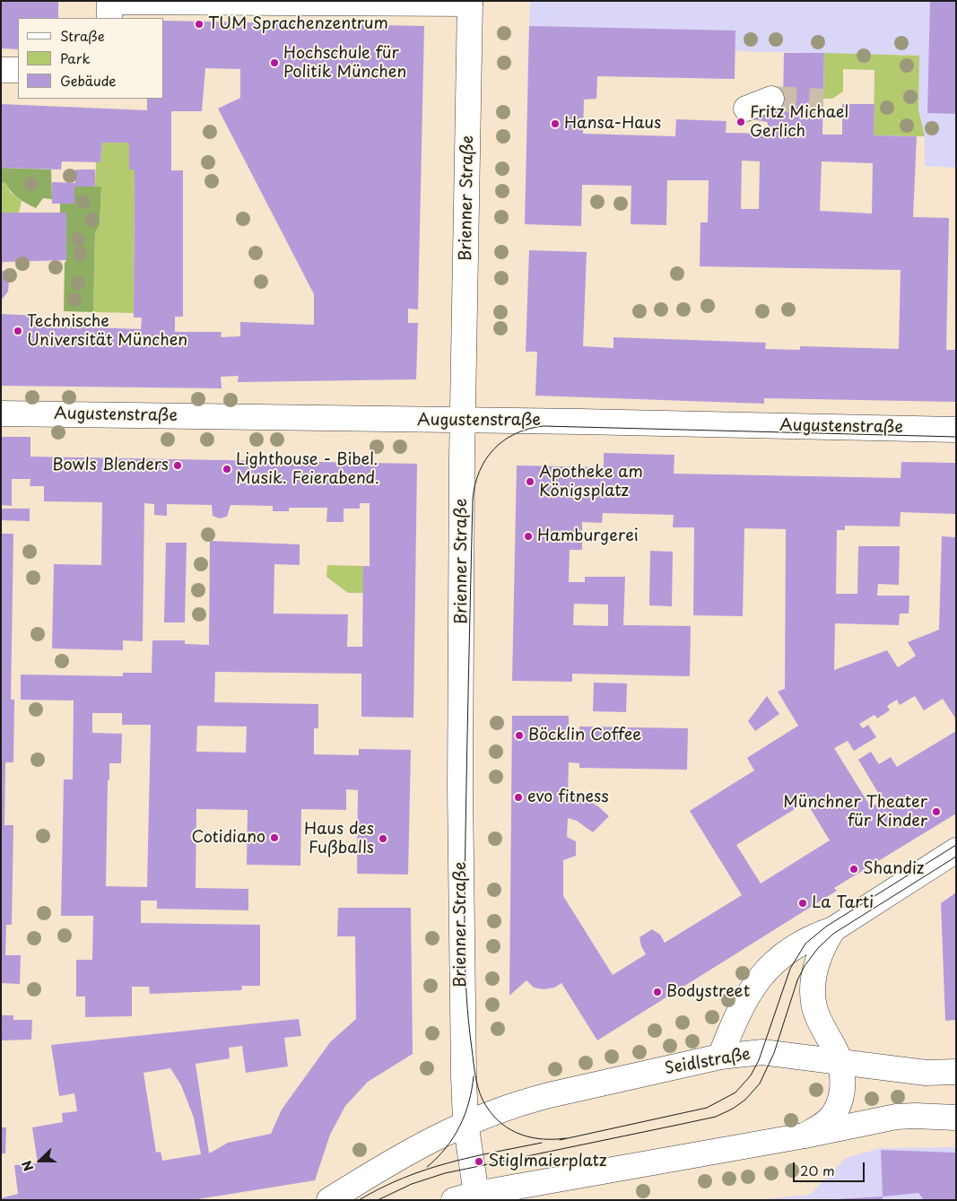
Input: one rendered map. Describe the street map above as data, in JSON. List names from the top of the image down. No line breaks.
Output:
{"streets":{"main road":["Brienner Straße","Augustenstraße","Seidlstraße"]},"crossings":[["Brienner Straße","Augustenstraße"],["Brienner Straße","Seidlstraße"]],"places":["TUM Sprachenzentrum","Hochschule für Politik München","Fritz Michael Gerlich","Hansa-Haus","Technische Universität München","Bowls Blenders","Lighthouse - Bibel. Musik. Feierabend.","Apotheke am Königsplatz","Hamburgerei","Böcklin Coffee","evo fitness","Münchner Theater für Kinder","Cotidiano","Haus des Fußballs","Shandiz","La Tarti","Bodystreet","Stiglmaierplatz"],"legend":["Straße","Park","Gebäude"],"scale_bar":"20 m","north":"left"}
